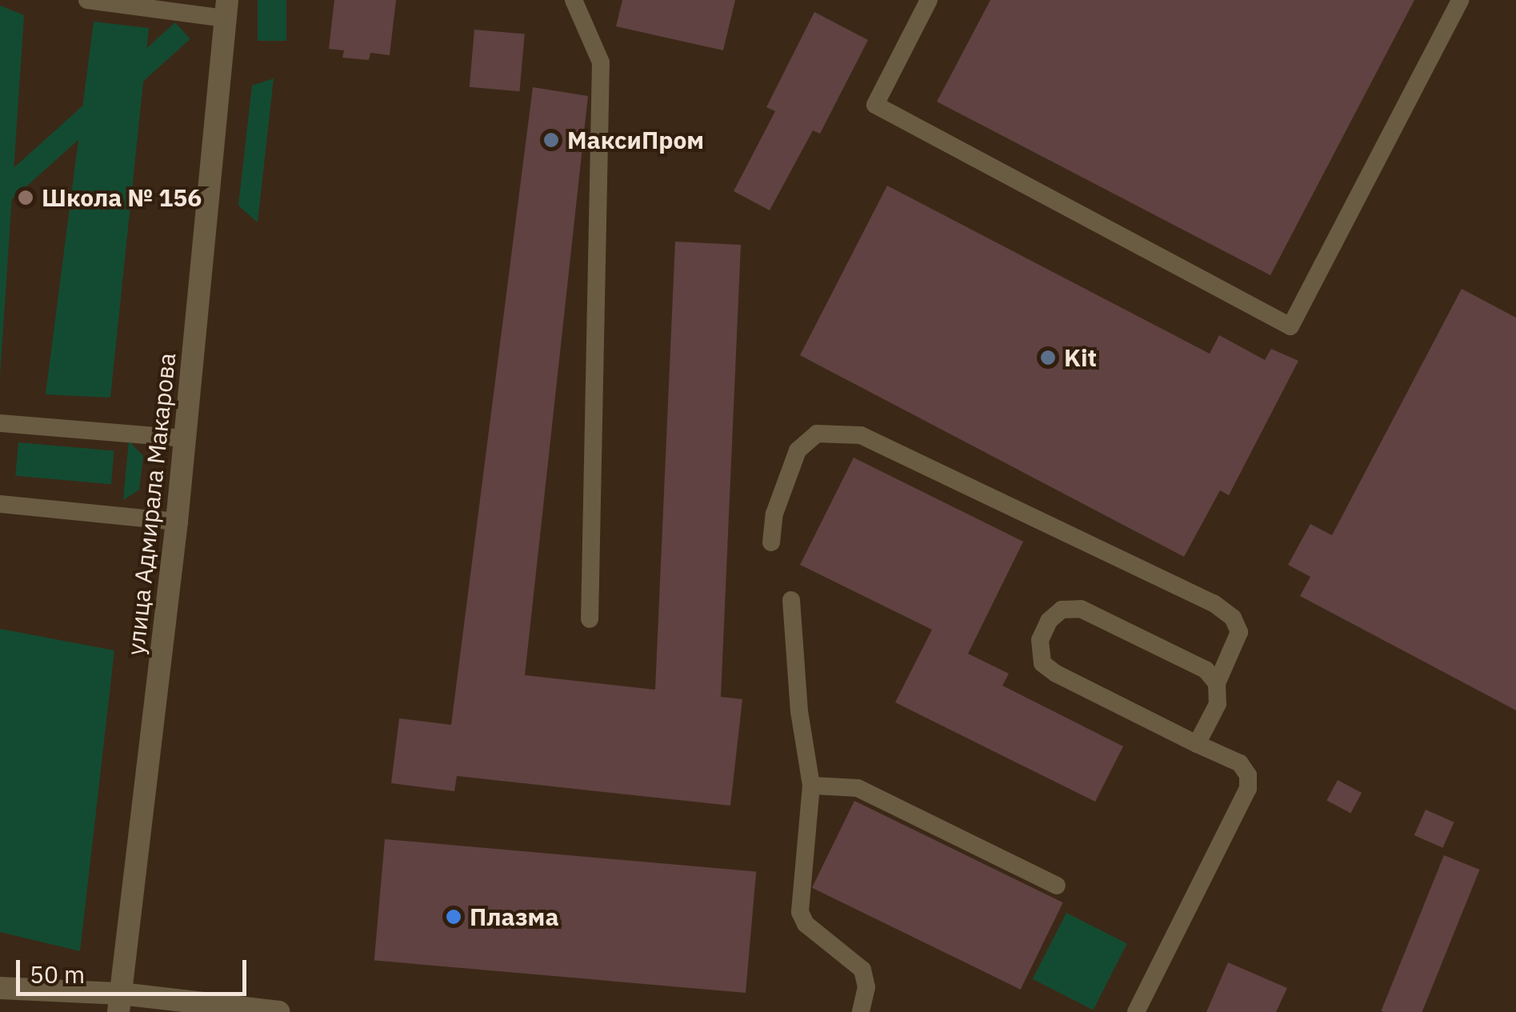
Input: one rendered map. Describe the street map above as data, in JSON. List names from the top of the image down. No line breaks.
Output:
{"streets":{"street":["улица Адмирала Макарова"]},"places":["МаксиПром","Школа № 156","Kit","Плазма"],"scale_bar":"50 m"}
